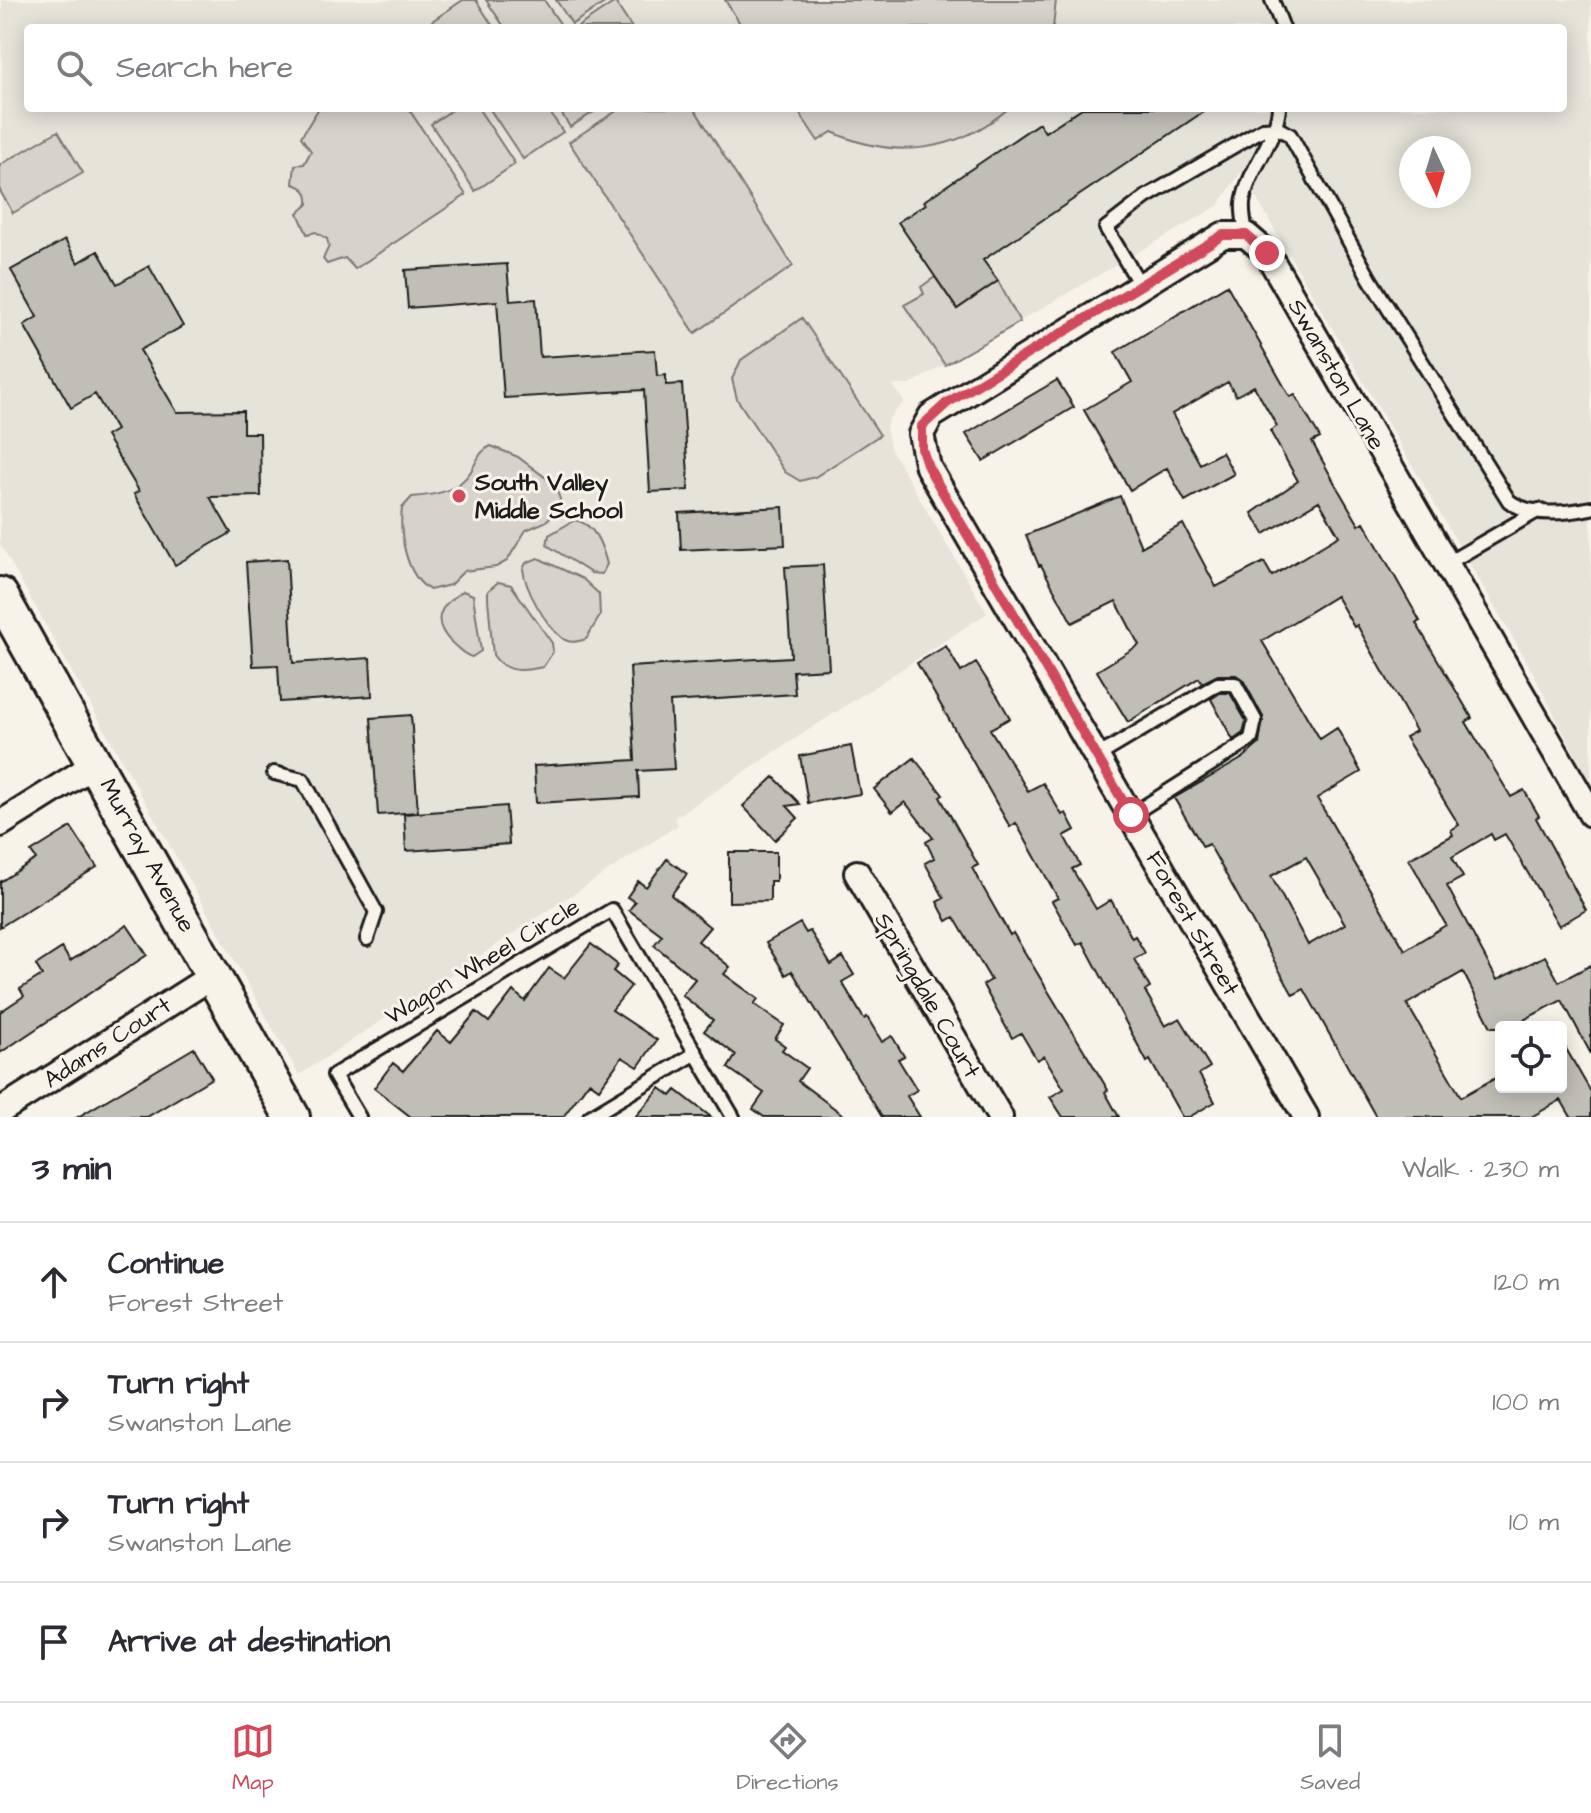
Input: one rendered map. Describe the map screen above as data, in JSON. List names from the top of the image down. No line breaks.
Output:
{"streets":{"street":["Swanston Lane","Murray Avenue","Forest Street","Springdale Court","Adams Court"],"lane":["Wagon Wheel Circle"]},"crossings":[["Murray Avenue","Adams Court"]],"places":["South Valley Middle School"],"north":"bottom","page":{"search":"Search here","heading":["3 min","Walk · 230 m"],"list":[["Continue","Forest Street","120 m"],["Turn right","Swanston Lane","100 m"],["Turn right","Swanston Lane","10 m"],"Arrive at destination"],"nav":["Map","Directions","Saved"]}}
